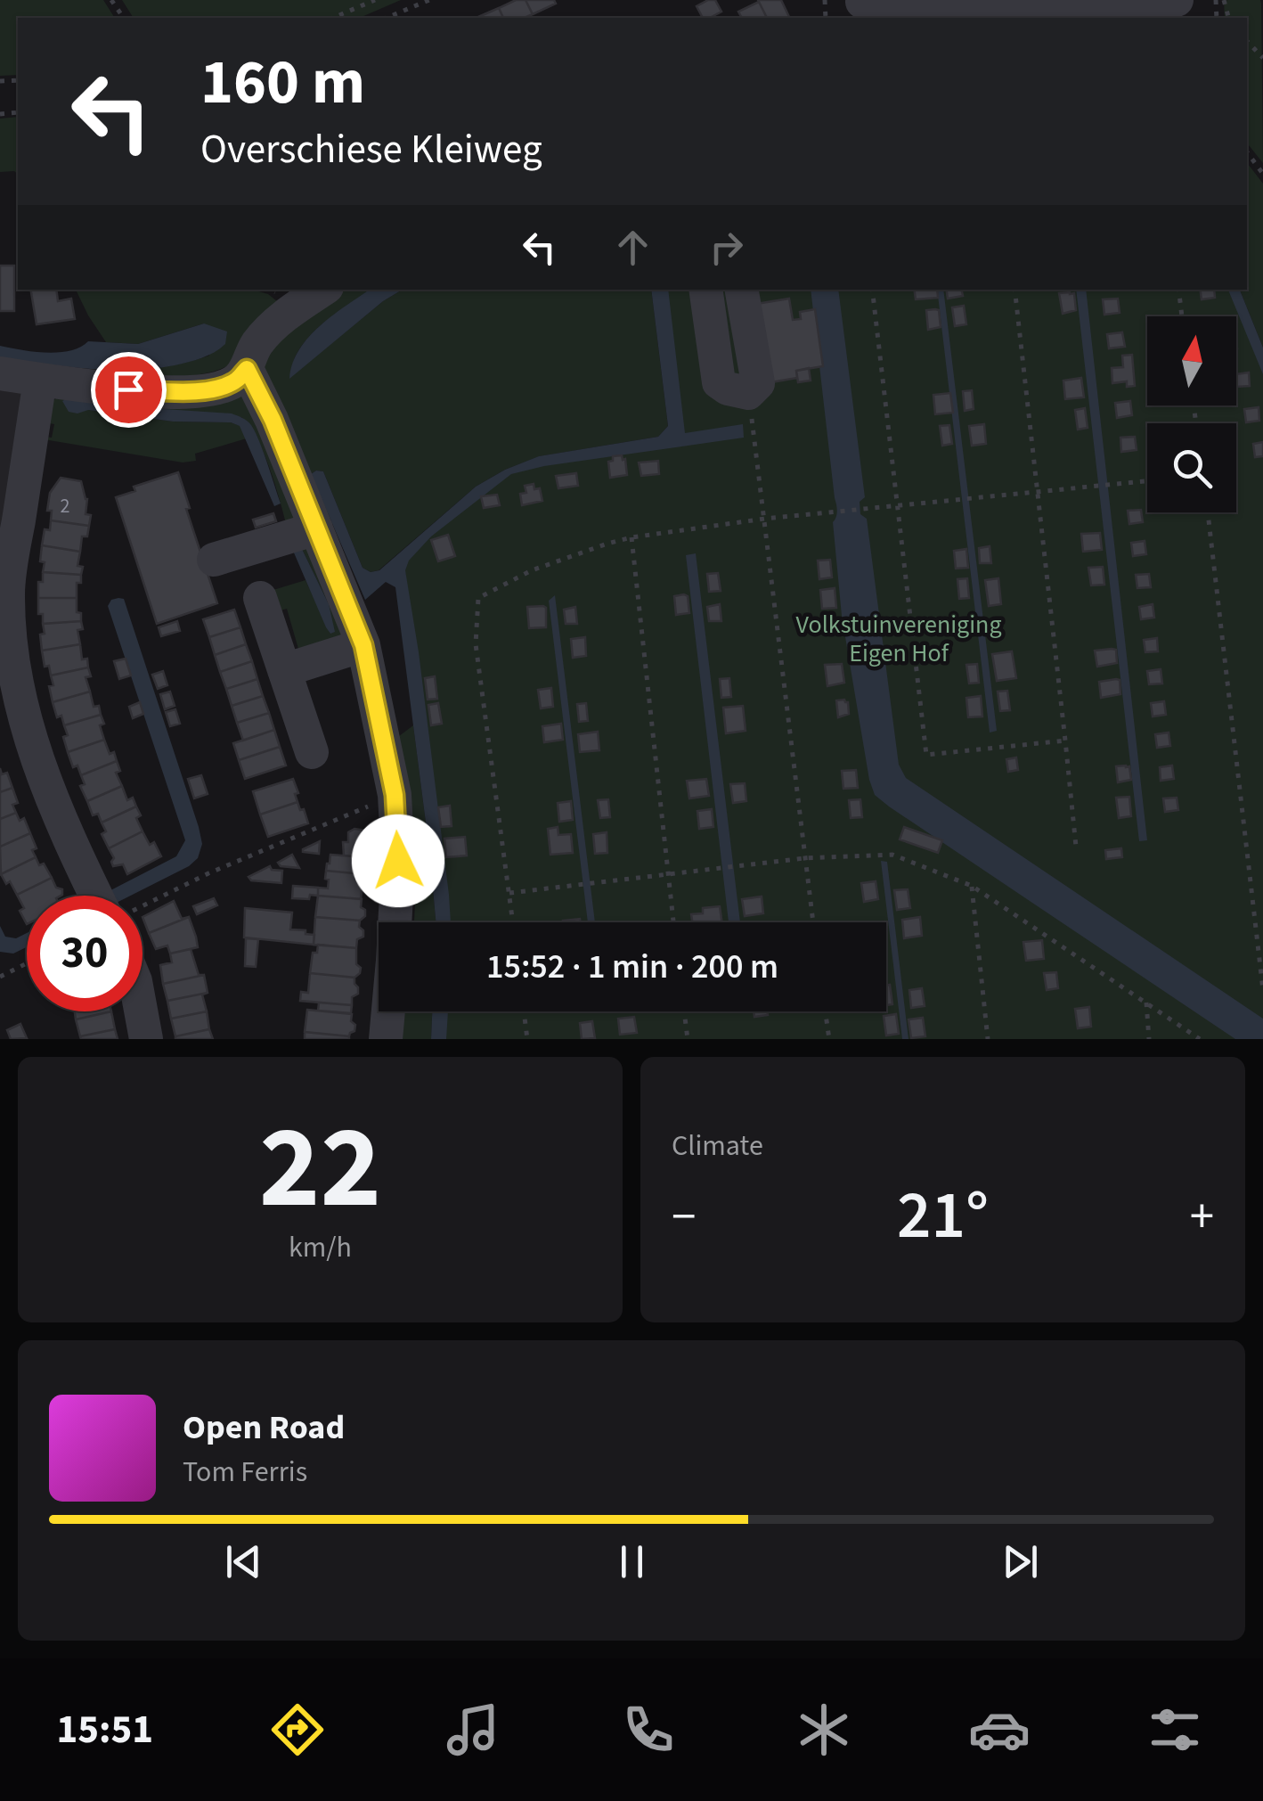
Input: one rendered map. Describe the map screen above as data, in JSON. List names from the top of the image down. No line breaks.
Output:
{"parks":["Volkstuinvereniging Eigen Hof"],"house_numbers":["2"],"north":"top","page":{"turn":["160 m","Overschiese Kleiweg"],"limit":"30","trip":"15:52 · 1 min · 200 m","tile":[["22","km/h"],"Climate"],"heat":["−","21°","+"],"song":["Open Road","Tom Ferris"],"tabs":"15:51"}}
